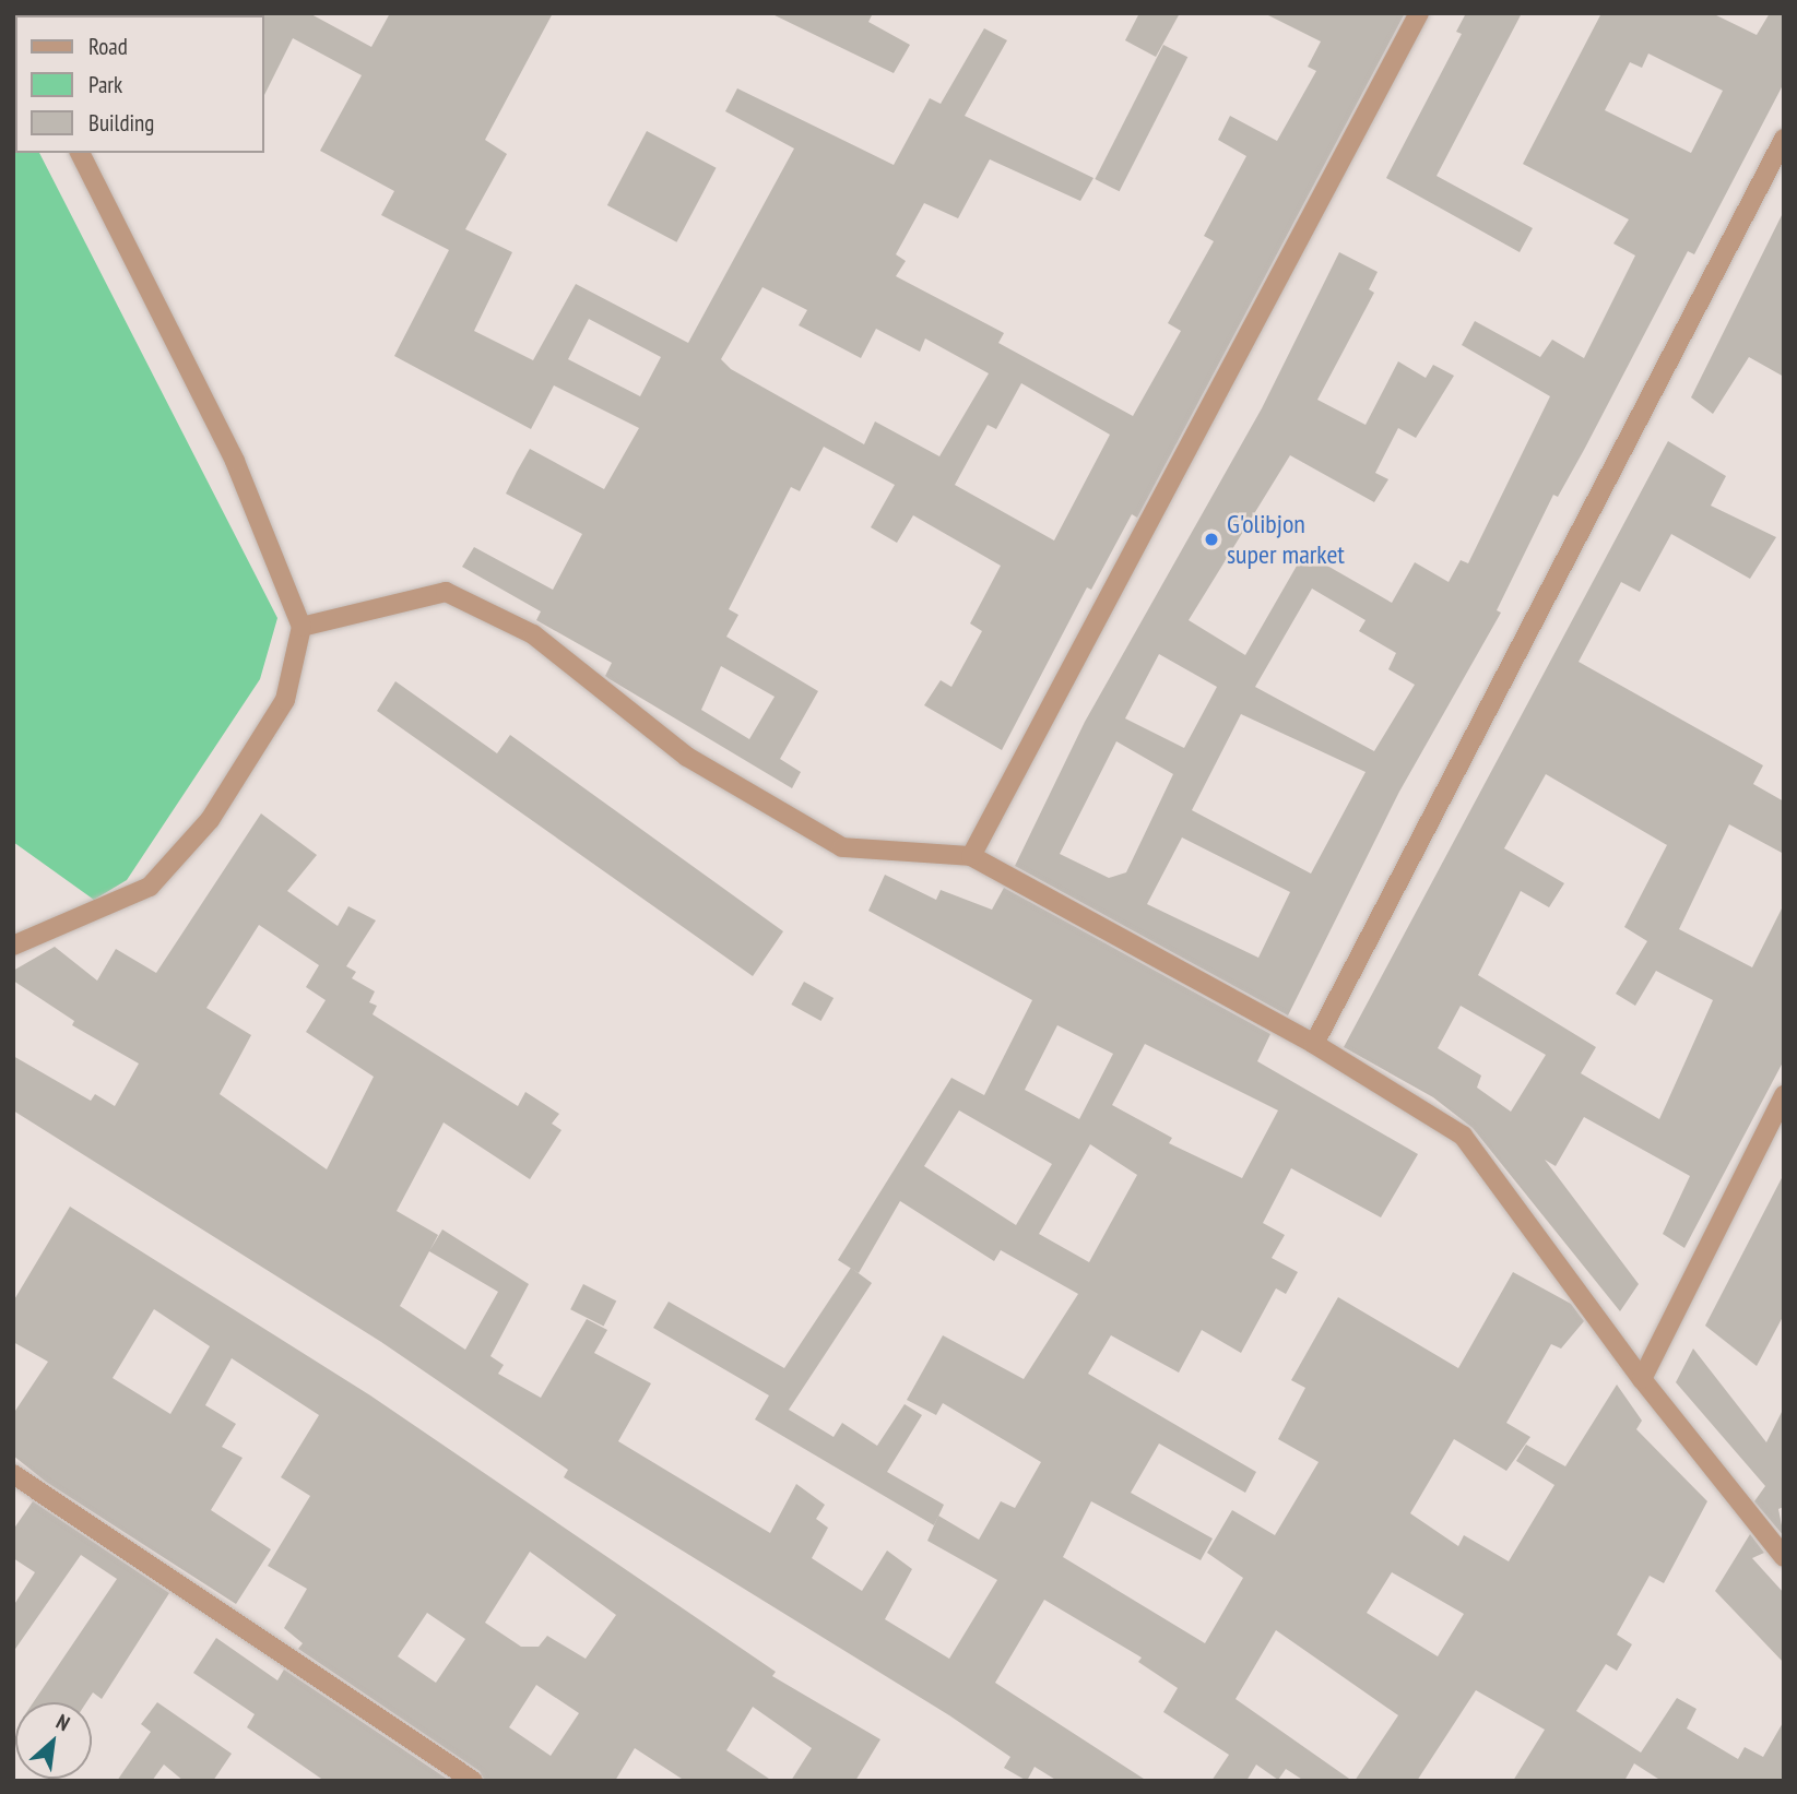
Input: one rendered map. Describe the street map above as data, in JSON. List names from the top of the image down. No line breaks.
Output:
{"places":["G'olibjon super market"],"legend":["Road","Park","Building"],"north":"top right"}
